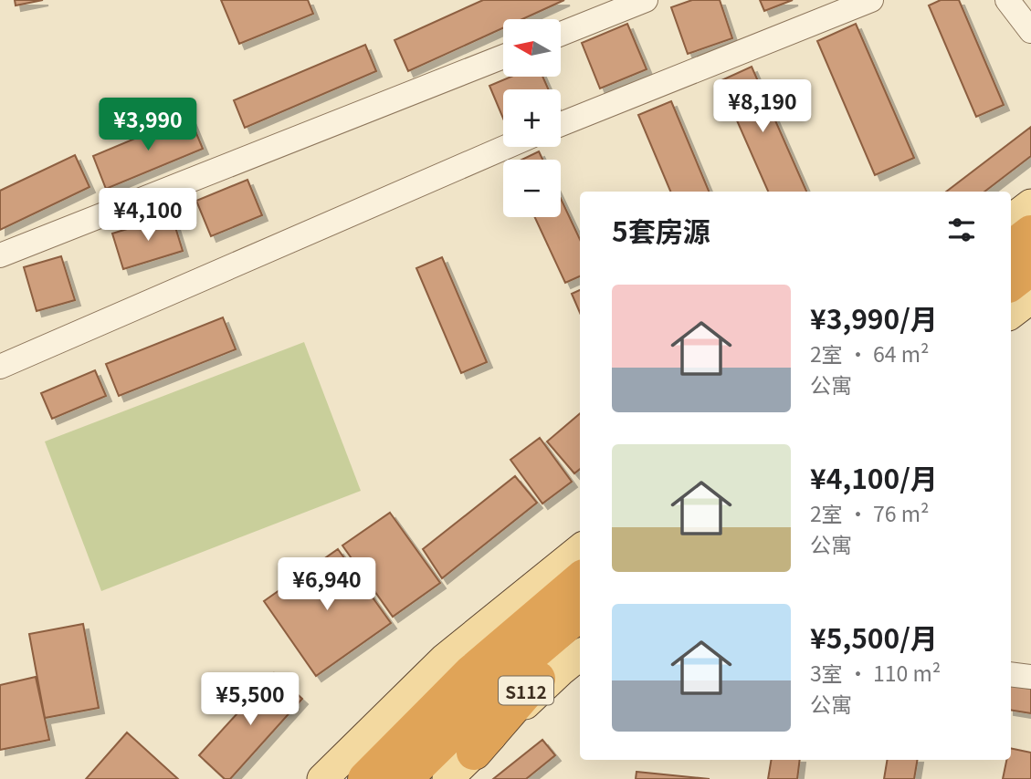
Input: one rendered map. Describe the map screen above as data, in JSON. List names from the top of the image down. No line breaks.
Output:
{"streets":{"highway":["S112"]},"north":"left","page":{"map_buttons":["+","−"],"price":["¥8,190","¥3,990","¥4,100","¥6,940","¥5,500"],"heading":"5套房源","list":[{"name":"¥3,990/月","note":"2室 · 64 m² · 公寓"},{"name":"¥4,100/月","note":"2室 · 76 m² · 公寓"},{"name":"¥5,500/月","note":"3室 · 110 m² · 公寓"}]}}
